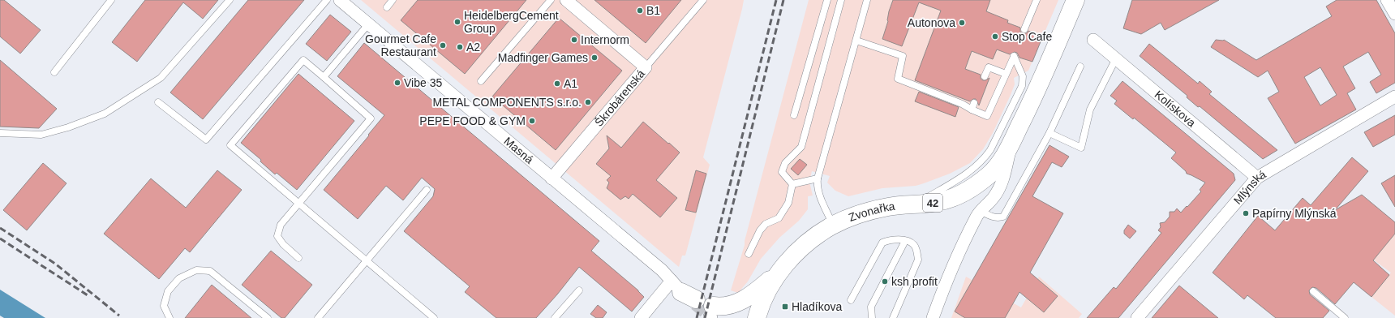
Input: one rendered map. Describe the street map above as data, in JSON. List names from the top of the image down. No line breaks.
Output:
{"streets":{"main road":["42","Zvonařka"],"street":["Škrobárenská","Kolískova","Masná","Mlýnská"]},"crossings":[["Škrobárenská","Masná"],["Kolískova","Mlýnská"]],"places":{"other":["B1","HeidelbergCement Group","Autonova","Stop Cafe","Internorm","Gourmet Cafe Restaurant","A2","Madfinger Games","Vibe 35","A1","METAL COMPONENTS s.r.o.","PEPE FOOD & GYM","Papírny Mlýnská","ksh profit"],"transit":["Hladíkova"]}}
